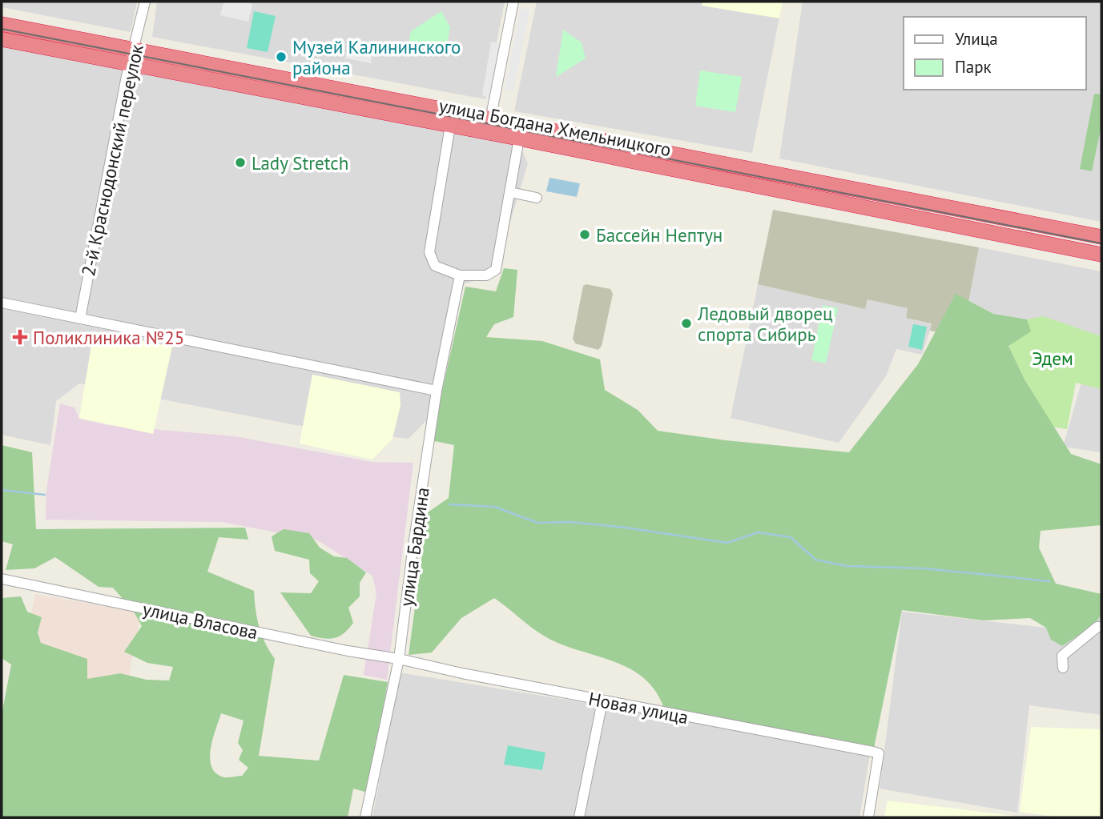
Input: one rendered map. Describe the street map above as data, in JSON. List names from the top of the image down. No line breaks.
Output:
{"streets":{"highway":["улица Богдана Хмельницкого"],"street":["2-й Краснодонский переулок","улица Бардина","улица Власова","Новая улица"]},"crossings":[["улица Богдана Хмельницкого","2-й Краснодонский переулок"],["улица Бардина","улица Власова"],["улица Бардина","Новая улица"],["улица Власова","Новая улица"]],"parks":["Эдем"],"places":{"other":["Музей Калининского района","Lady Stretch","Бассейн Нептун","Ледовый дворец спорта Сибирь"],"health":["Поликлиника №25"]},"legend":["Улица","Парк"]}
